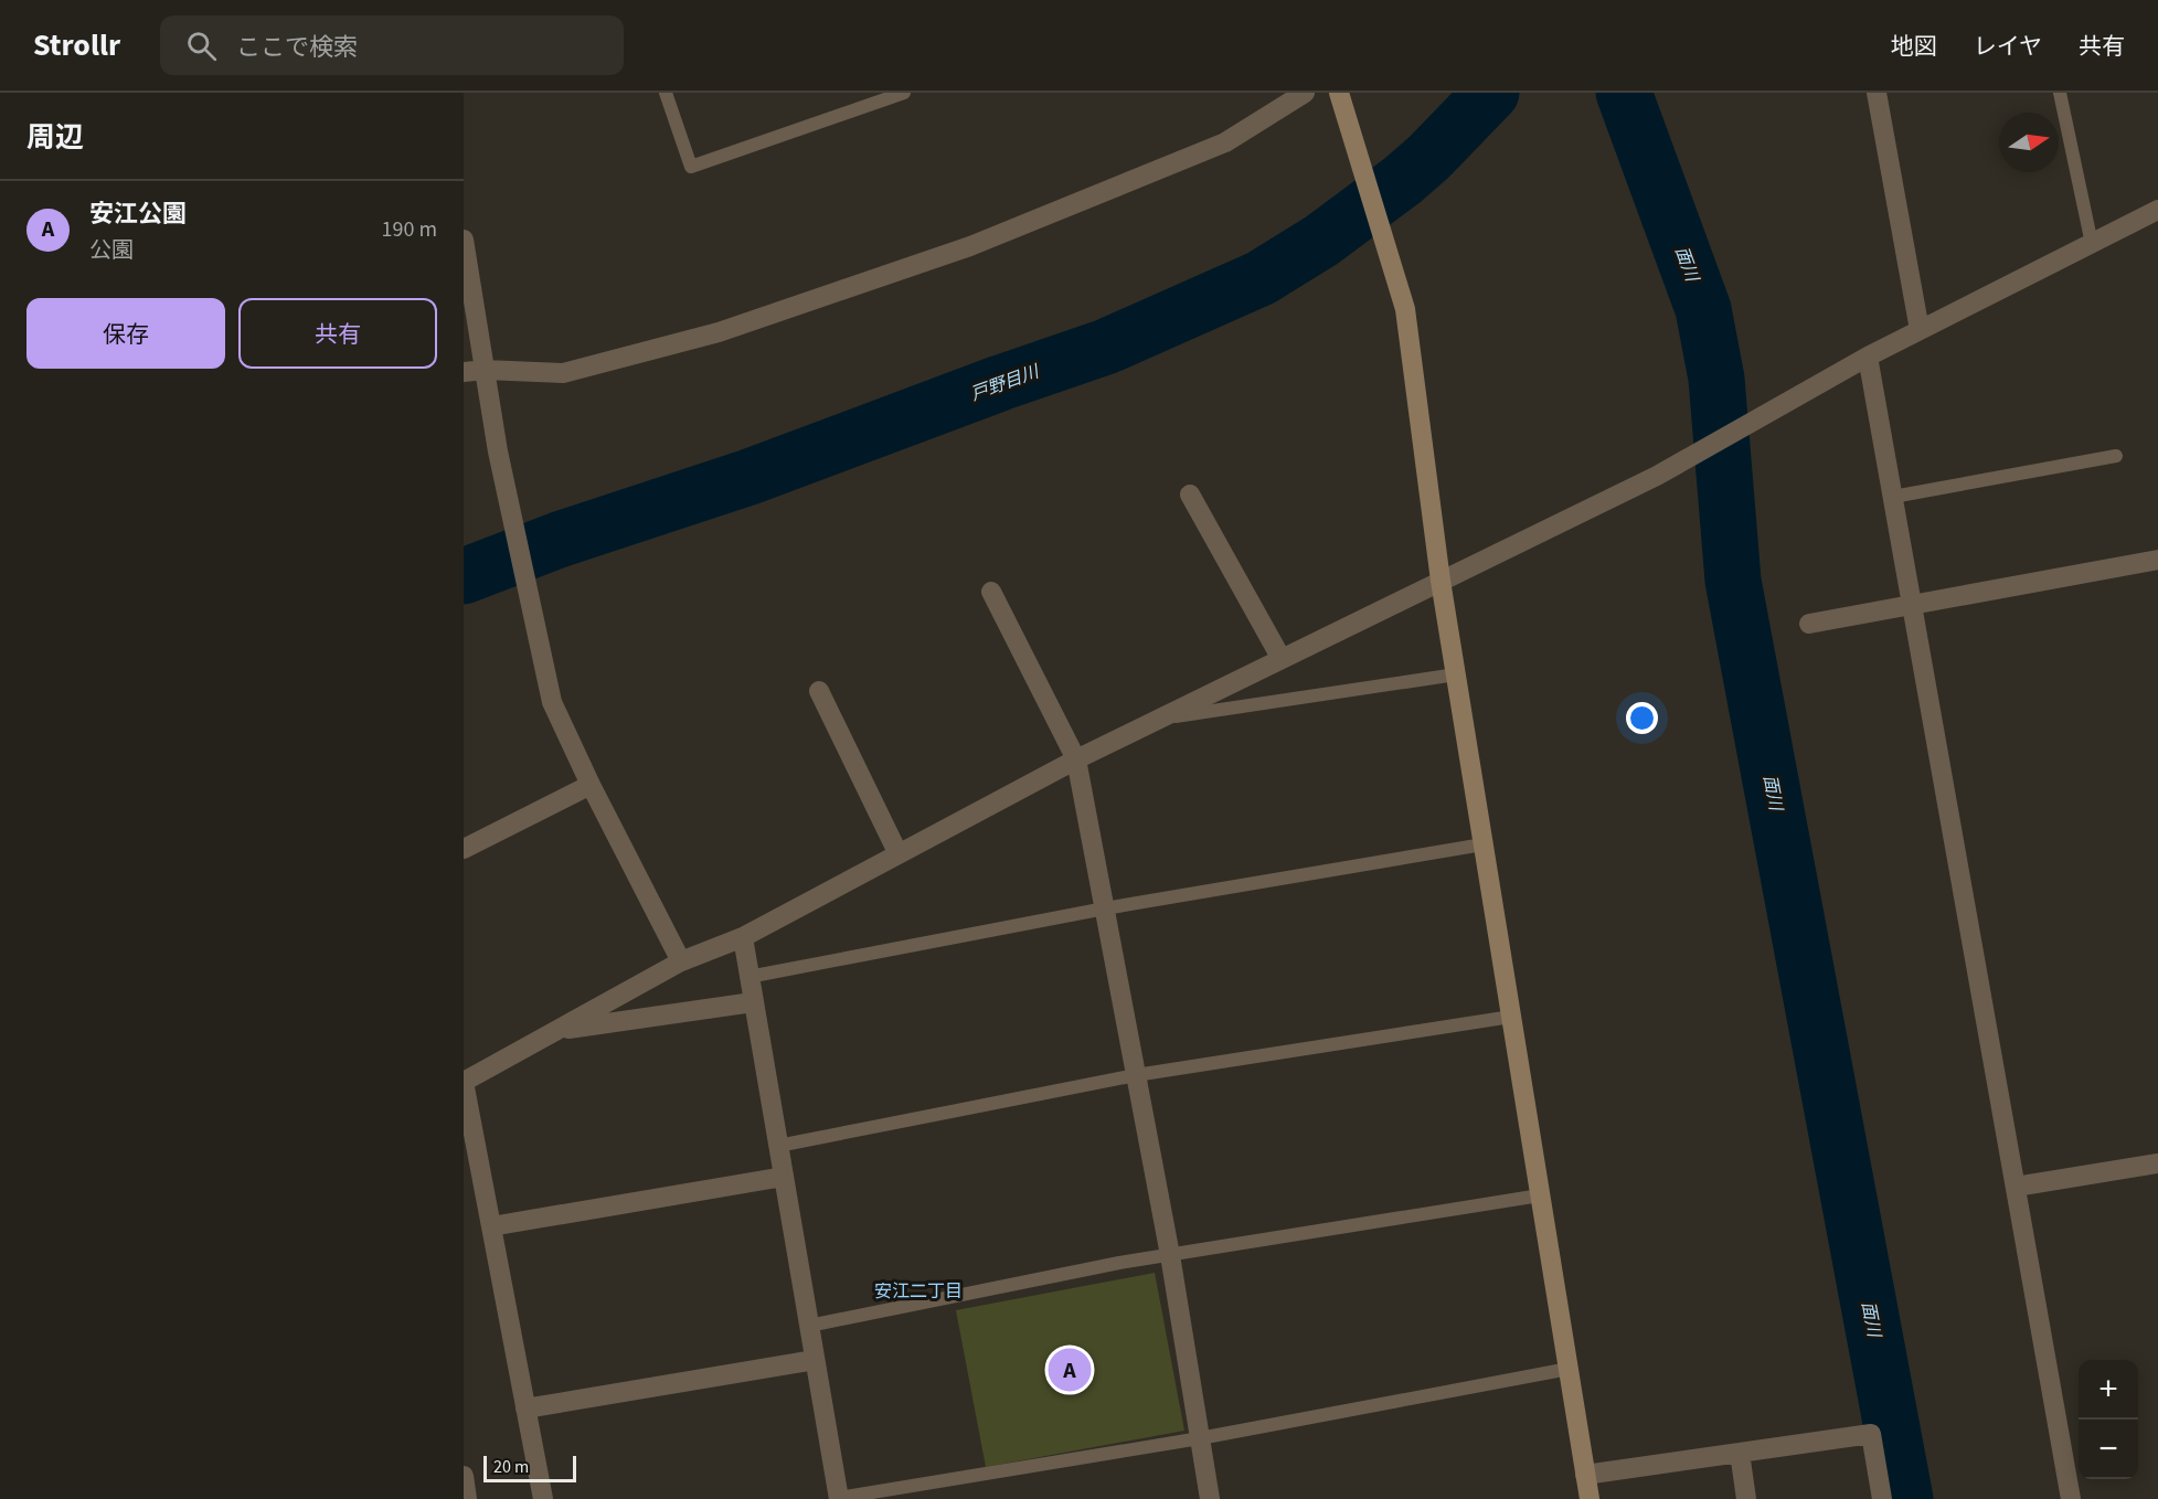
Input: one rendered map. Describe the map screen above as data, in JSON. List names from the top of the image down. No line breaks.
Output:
{"districts":["安江二丁目"],"water":["面川","戸野目川"],"scale_bar":"20 m","north":"right","page":{"header":"Strollr","search":"ここで検索","nav":["地図","レイヤ","共有"],"heading":"周辺","list":[{"mark":"A","name":"安江公園","note":"公園","value":"190 m"}],"buttons":["保存","共有"],"pins":"A","map_buttons":["+","−"],"scale":"20 m"}}
